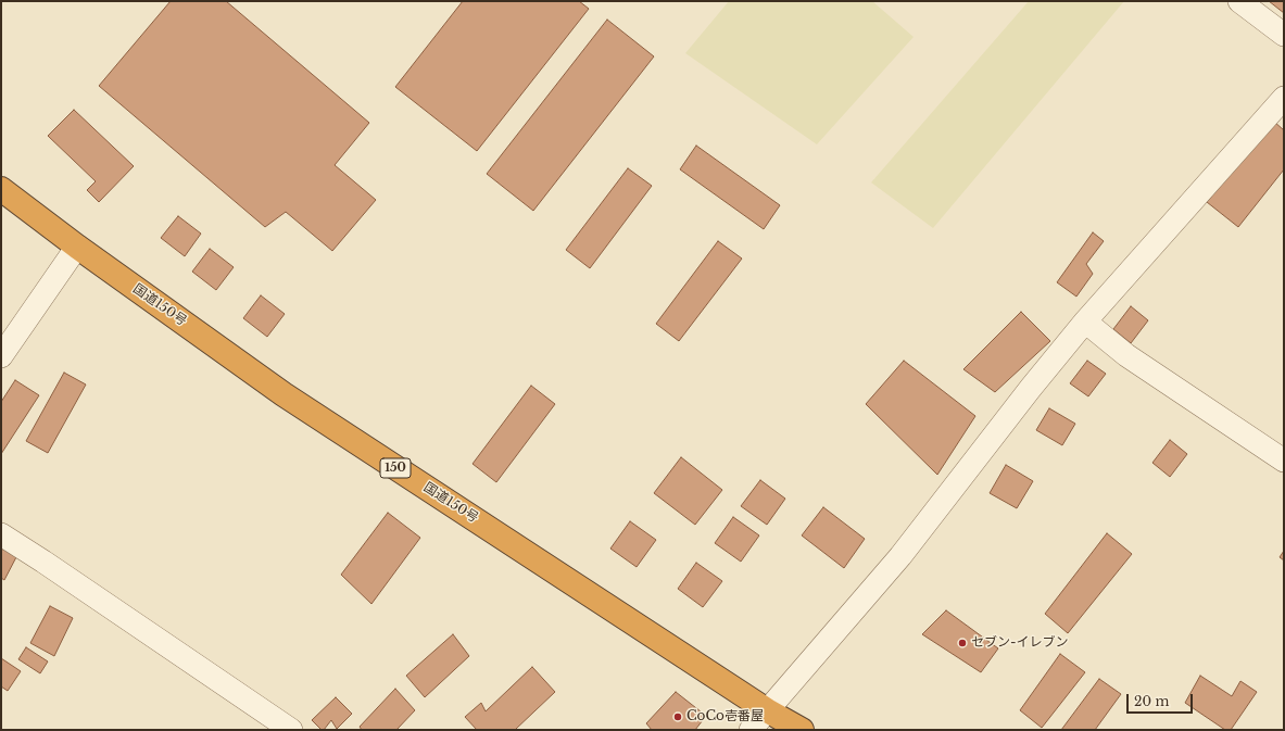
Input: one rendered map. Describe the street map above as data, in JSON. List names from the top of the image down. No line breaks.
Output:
{"streets":{"highway":["国道150号","150"]},"places":["セブン-イレブン","CoCo壱番屋"],"scale_bar":"20 m"}
